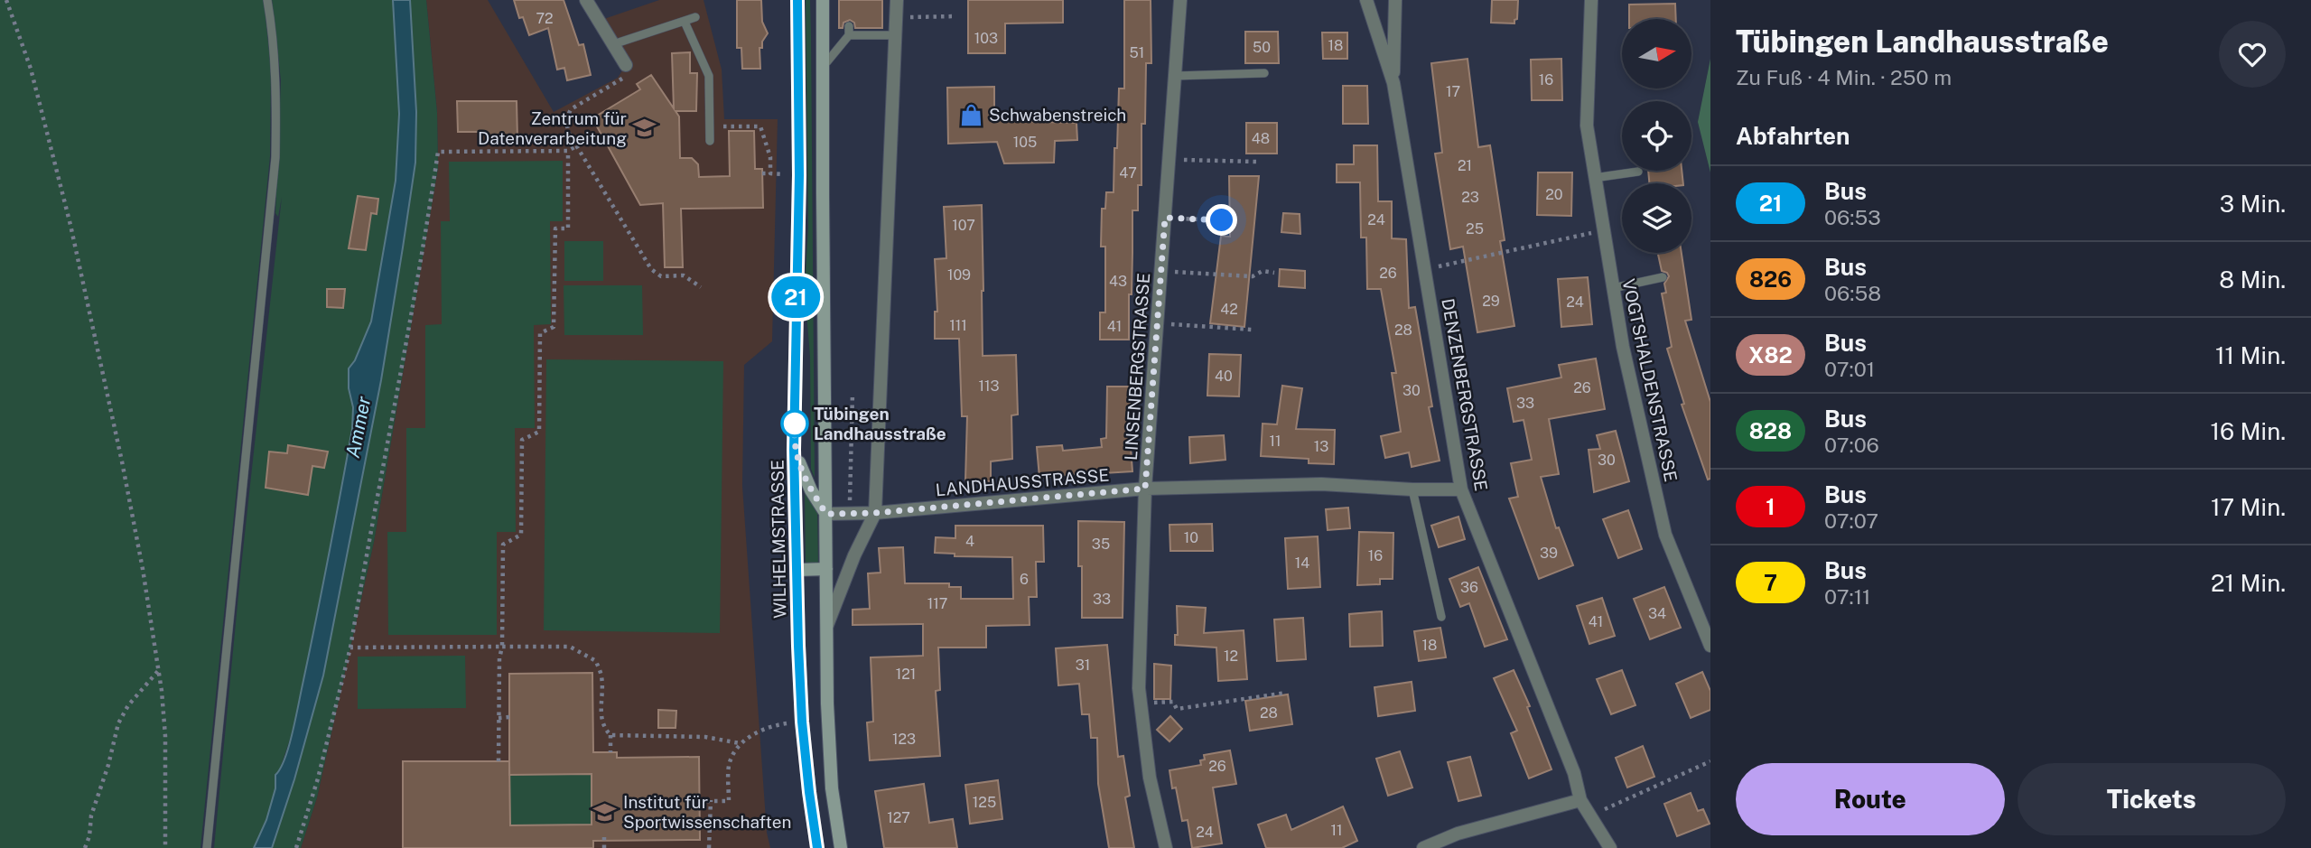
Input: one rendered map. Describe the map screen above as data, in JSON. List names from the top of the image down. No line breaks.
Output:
{"streets":{"main road":["WILHELMSTRASSE"],"street":["LINSENBERGSTRASSE","VOGTSHALDENSTRASSE","DENZENBERGSTRASSE","LANDHAUSSTRASSE"]},"crossings":[["LINSENBERGSTRASSE","LANDHAUSSTRASSE"],["DENZENBERGSTRASSE","LANDHAUSSTRASSE"]],"water":["Ammer"],"places":{"shop":["Schwabenstreich"],"school or university":["Zentrum für Datenverarbeitung","Institut für Sportwissenschaften"],"other":["Tübingen Landhausstraße"]},"lines":["bus line 21"],"house_numbers":["72","103","18","50","51","16","17","48","105","21","47","20","23","24","107","25","26","109","43","29","24","42","111","41","28","40","113","26","30","33","11","13","30","10","4","35","39","16","14","6","36","33","117","34","41","18","12","31","121","28","123","26","125","127","11","24"],"north":"right","page":{"on_map":"21","heading":[["Tübingen Landhausstraße","Zu Fuß · 4 Min. · 250 m"],"Abfahrten"],"list":[{"mark":"21","name":"Bus","note":"06:53","value":"3 Min."},{"mark":"826","name":"Bus","note":"06:58","value":"8 Min."},{"mark":"X82","name":"Bus","note":"07:01","value":"11 Min."},{"mark":"828","name":"Bus","note":"07:06","value":"16 Min."},{"mark":"1","name":"Bus","note":"07:07","value":"17 Min."},{"mark":"7","name":"Bus","note":"07:11","value":"21 Min."}],"buttons":["Route","Tickets"]}}
